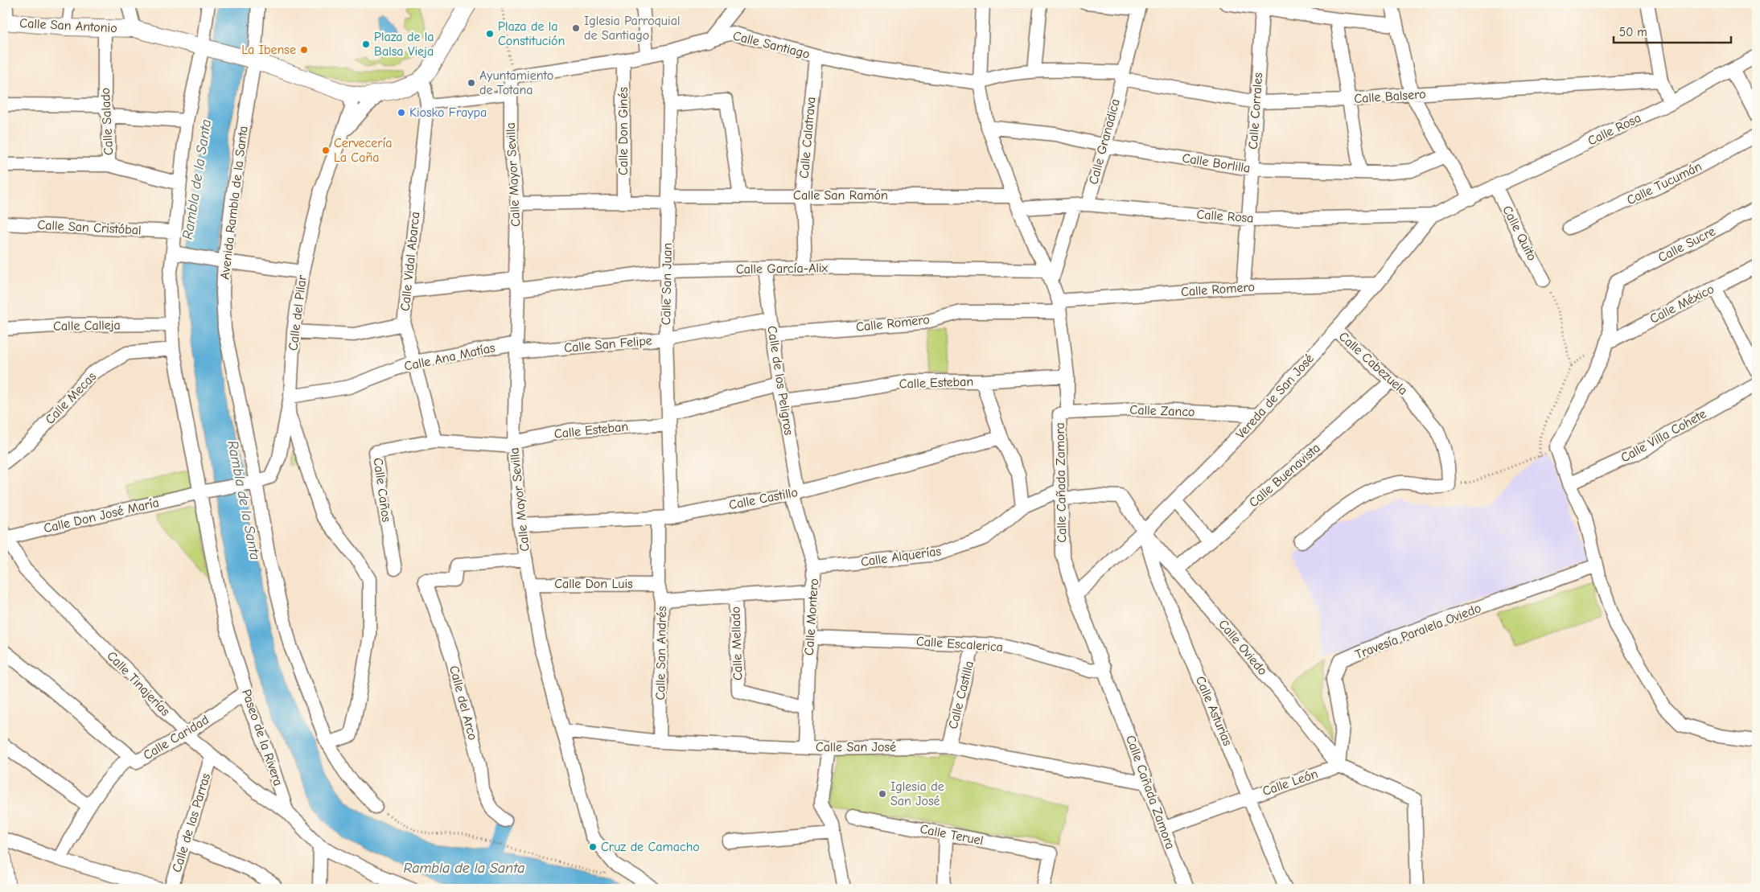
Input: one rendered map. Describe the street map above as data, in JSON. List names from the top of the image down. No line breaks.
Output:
{"streets":{"street":["Calle San Antonio","Calle Santiago","Calle Balsero","Calle Corrales","Calle Salado","Calle Rosa","Calle Don Ginés","Calle Calatrava","Calle Granadica","Calle Borlilla","Calle Mayor Sevilla","Calle Tucumán","Calle San Ramón","Avenida Rambla de la Santa","Calle San Cristóbal","Calle Quito","Calle Sucre","Calle Vidal Abarca","Calle García-Alix","Calle San Juan","Calle Romero","Calle México","Calle del Pilar","Calle Calleja","Calle San Felipe","Calle Ana Matías","Calle Cabezuela","Calle de los Peligros","Calle Esteban","Vereda de San José","Calle Mecas","Calle Zanco","Calle Villa Cohete","Calle Buenavista","Calle Cañada Zamora","Calle Caños","Calle Castillo","Calle Don José María","Calle Alquerías","Calle Don Luis","Calle Montero","Travesía Paralela Oviedo","Calle Mellado","Calle Escalerica","Calle Oviedo","Calle San Andrés","Calle Tinajerías","Calle Castilla","Calle del Arco","Calle Asturias","Calle Caridad","Paseo de la Rivera","Calle San José","Calle León","Calle de las Parras","Calle Teruel"]},"crossings":[["Calle San Antonio","Calle Salado"],["Calle San Antonio","Avenida Rambla de la Santa"],["Calle San Antonio","Calle Vidal Abarca"],["Calle San Antonio","Calle del Pilar"],["Calle Santiago","Calle Balsero"],["Calle Santiago","Calle Don Ginés"],["Calle Santiago","Calle Calatrava"],["Calle Santiago","Calle Mayor Sevilla"],["Calle Santiago","Calle San Juan"],["Calle Santiago","Calle Cañada Zamora"],["Calle Balsero","Calle Corrales"],["Calle Balsero","Calle Granadica"],["Calle Balsero","Calle Cañada Zamora"],["Calle Corrales","Calle Rosa"],["Calle Corrales","Calle Borlilla"],["Calle Corrales","Calle Romero"],["Calle Rosa","Calle Granadica"],["Calle Rosa","Calle Quito"],["Calle Rosa","Vereda de San José"],["Calle Rosa","Calle Cañada Zamora"],["Calle Don Ginés","Calle San Ramón"],["Calle Calatrava","Calle San Ramón"],["Calle Calatrava","Calle García-Alix"],["Calle Granadica","Calle Borlilla"],["Calle Granadica","Calle García-Alix"],["Calle Granadica","Calle Cañada Zamora"],["Calle Borlilla","Calle Cañada Zamora"],["Calle Mayor Sevilla","Calle San Ramón"],["Calle Mayor Sevilla","Calle García-Alix"],["Calle Mayor Sevilla","Calle San Felipe"],["Calle Mayor Sevilla","Calle Ana Matías"],["Calle Mayor Sevilla","Calle Esteban"],["Calle Mayor Sevilla","Calle Caños"],["Calle Mayor Sevilla","Calle Castillo"],["Calle Mayor Sevilla","Calle Don Luis"],["Calle Mayor Sevilla","Calle del Arco"],["Calle Mayor Sevilla","Calle San José"],["Calle San Ramón","Calle San Juan"],["Calle San Ramón","Calle Cañada Zamora"],["Avenida Rambla de la Santa","Calle del Pilar"],["Avenida Rambla de la Santa","Calle Don José María"],["Calle Sucre","Calle México"],["Calle Vidal Abarca","Calle García-Alix"],["Calle Vidal Abarca","Calle Ana Matías"],["Calle Vidal Abarca","Calle Caños"],["Calle García-Alix","Calle San Juan"],["Calle García-Alix","Calle de los Peligros"],["Calle García-Alix","Calle Cañada Zamora"],["Calle San Juan","Calle San Felipe"],["Calle San Juan","Calle Esteban"],["Calle San Juan","Calle Castillo"],["Calle Romero","Calle de los Peligros"],["Calle Romero","Vereda de San José"],["Calle Romero","Calle Cañada Zamora"],["Calle del Pilar","Calle Ana Matías"],["Calle del Pilar","Calle Don José María"],["Calle San Felipe","Calle Ana Matías"],["Calle San Felipe","Calle de los Peligros"],["Calle Cabezuela","Vereda de San José"],["Calle Cabezuela","Calle Buenavista"],["Calle de los Peligros","Calle Esteban"],["Calle de los Peligros","Calle Castillo"],["Calle de los Peligros","Calle Montero"],["Calle Esteban","Calle Cañada Zamora"],["Calle Esteban","Calle Caños"],["Vereda de San José","Calle Zanco"],["Vereda de San José","Calle Cañada Zamora"],["Vereda de San José","Calle Alquerías"],["Vereda de San José","Calle Oviedo"],["Vereda de San José","Calle Asturias"],["Calle Zanco","Calle Cañada Zamora"],["Calle Buenavista","Calle Oviedo"],["Calle Cañada Zamora","Calle Alquerías"],["Calle Cañada Zamora","Calle Escalerica"],["Calle Cañada Zamora","Calle San José"],["Calle Cañada Zamora","Calle León"],["Calle Castillo","Calle Montero"],["Calle Castillo","Calle San Andrés"],["Calle Don José María","Calle Tinajerías"],["Calle Don José María","Paseo de la Rivera"],["Calle Alquerías","Calle Montero"],["Calle Alquerías","Calle Oviedo"],["Calle Alquerías","Calle Asturias"],["Calle Don Luis","Calle San Andrés"],["Calle Montero","Calle Mellado"],["Calle Montero","Calle Escalerica"],["Calle Montero","Calle San José"],["Travesía Paralela Oviedo","Calle Oviedo"],["Travesía Paralela Oviedo","Calle León"],["Calle Escalerica","Calle Castilla"],["Calle Oviedo","Calle Asturias"],["Calle Oviedo","Calle León"],["Calle San Andrés","Calle San José"],["Calle Tinajerías","Calle Caridad"],["Calle Tinajerías","Paseo de la Rivera"],["Calle Tinajerías","Calle de las Parras"],["Calle Castilla","Calle San José"],["Calle Asturias","Calle León"],["Calle Caridad","Paseo de la Rivera"]],"water":["Rambla de la Santa"],"places":["Iglesia Parroquial de Santiago","Plaza de la Constitución","Plaza de la Balsa Vieja","La Ibense","Ayuntamiento de Totana","Kiosko Fraypa","Cervecería La Caña","Iglesia de San José","Cruz de Camacho"],"scale_bar":"50 m"}
